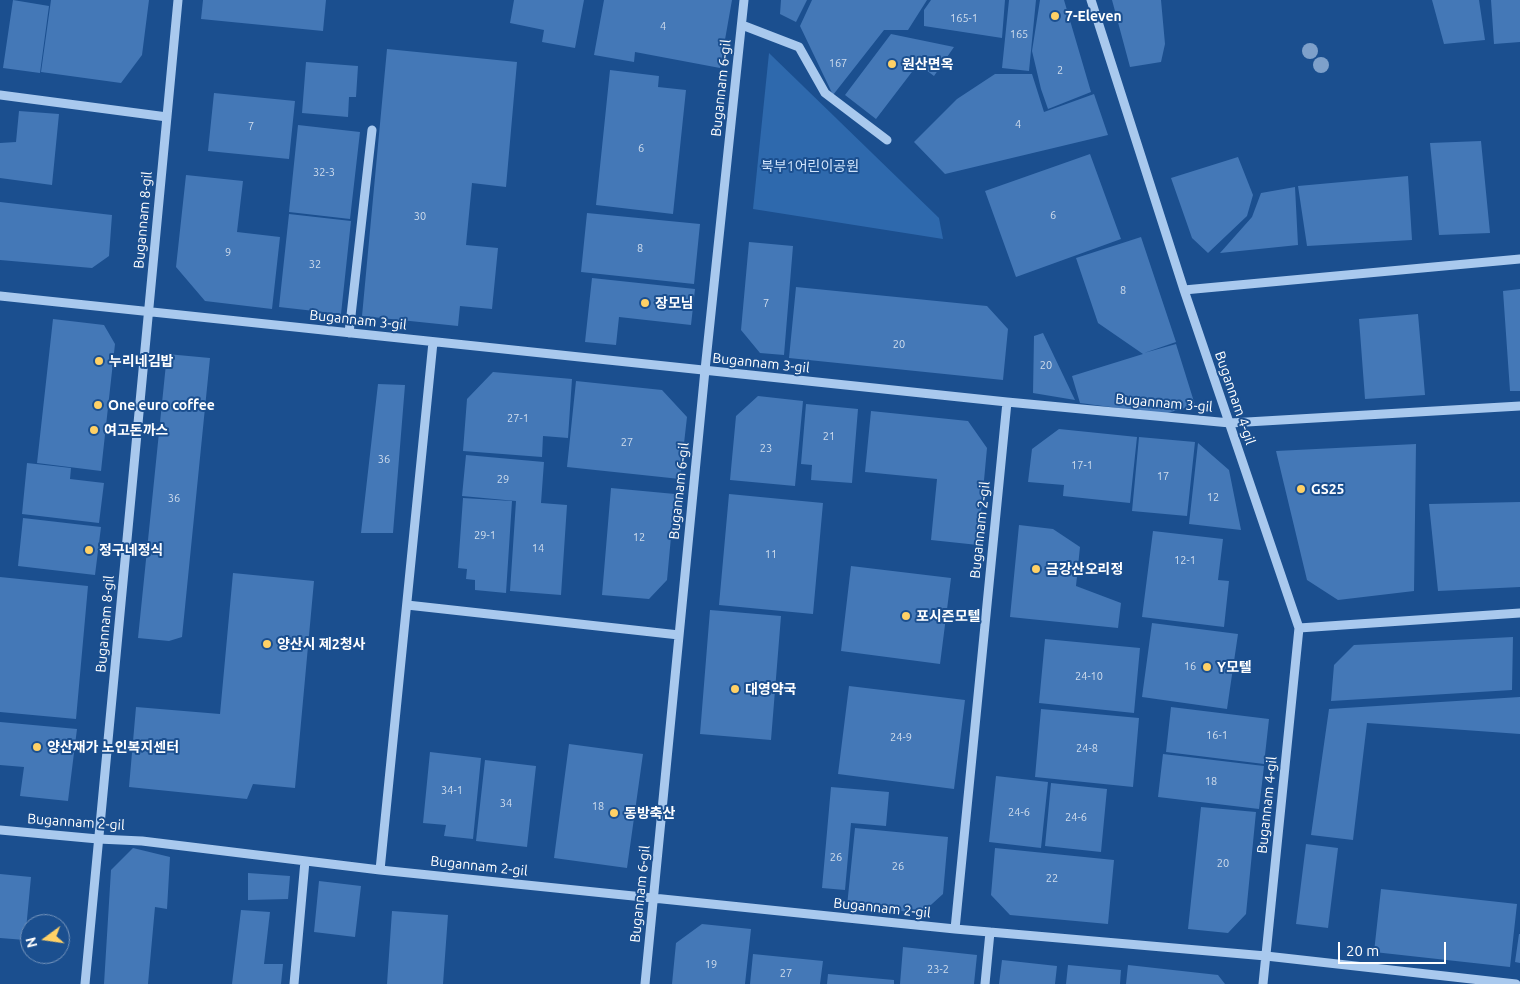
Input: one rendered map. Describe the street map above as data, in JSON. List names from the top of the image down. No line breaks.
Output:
{"streets":{"street":["Bugannam 6-gil","Bugannam 8-gil","Bugannam 3-gil","Bugannam 4-gil","Bugannam 2-gil"]},"crossings":[["Bugannam 6-gil","Bugannam 3-gil"],["Bugannam 6-gil","Bugannam 2-gil"],["Bugannam 8-gil","Bugannam 3-gil"],["Bugannam 8-gil","Bugannam 2-gil"],["Bugannam 3-gil","Bugannam 4-gil"],["Bugannam 3-gil","Bugannam 2-gil"],["Bugannam 4-gil","Bugannam 2-gil"]],"parks":["북부1어린이공원"],"places":["7-Eleven","원산면옥","장모님","누리네김밥","One euro coffee","여고돈까스","GS25","정구네정식","금강산오리정","포시즌모텔","양산시 제2청사","Y모텔","대영약국","양산재가 노인복지센터","동방축산"],"house_numbers":["165-1","4","165","167","2","4","7","6","32-3","6","30","8","9","32","8","7","20","20","27-1","21","27","23","36","17-1","17","29","12","36","29-1","12","14","11","12-1","16","24-10","16-1","24-9","24-8","18","34-1","34","18","24-6","24-6","26","20","26","22","19","23-2","27"],"scale_bar":"20 m","north":"left"}
